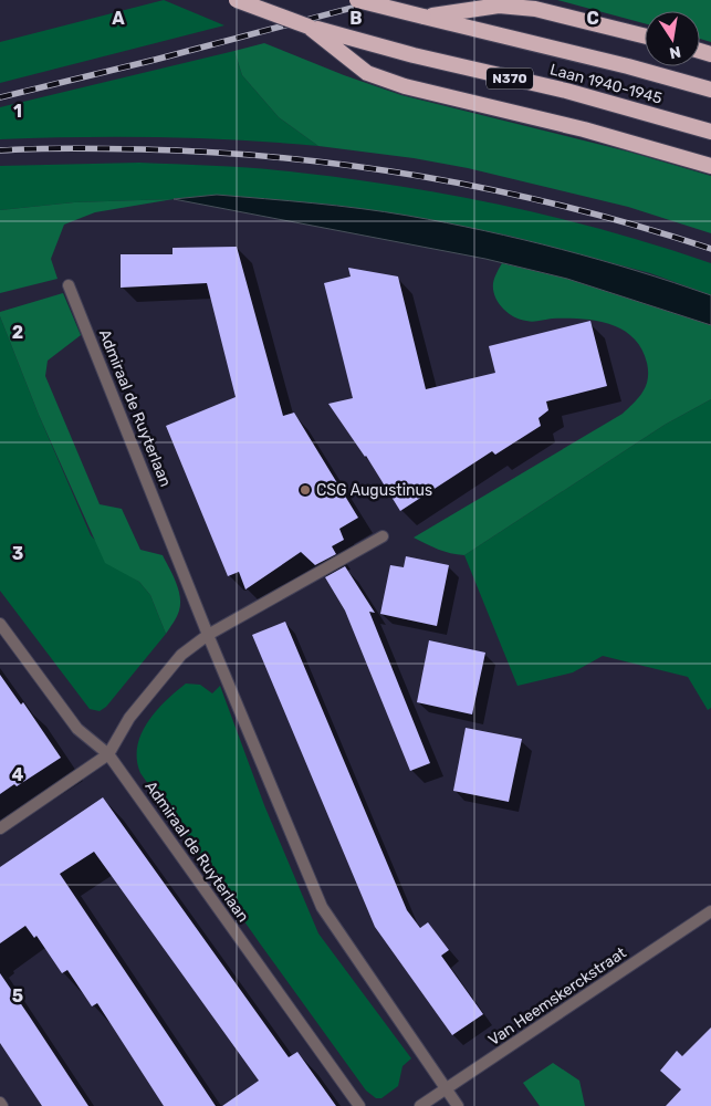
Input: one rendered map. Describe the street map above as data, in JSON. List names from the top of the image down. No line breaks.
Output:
{"streets":{"highway":["N370","Laan 1940-1945"],"street":["Admiraal de Ruyterlaan","Van Heemskerckstraat"]},"crossings":[["N370","Laan 1940-1945"],["Admiraal de Ruyterlaan","Van Heemskerckstraat"]],"places":["CSG Augustinus"],"north":"bottom","grid":{"columns":["A","B","C"],"rows":["1","2","3","4","5"]}}
